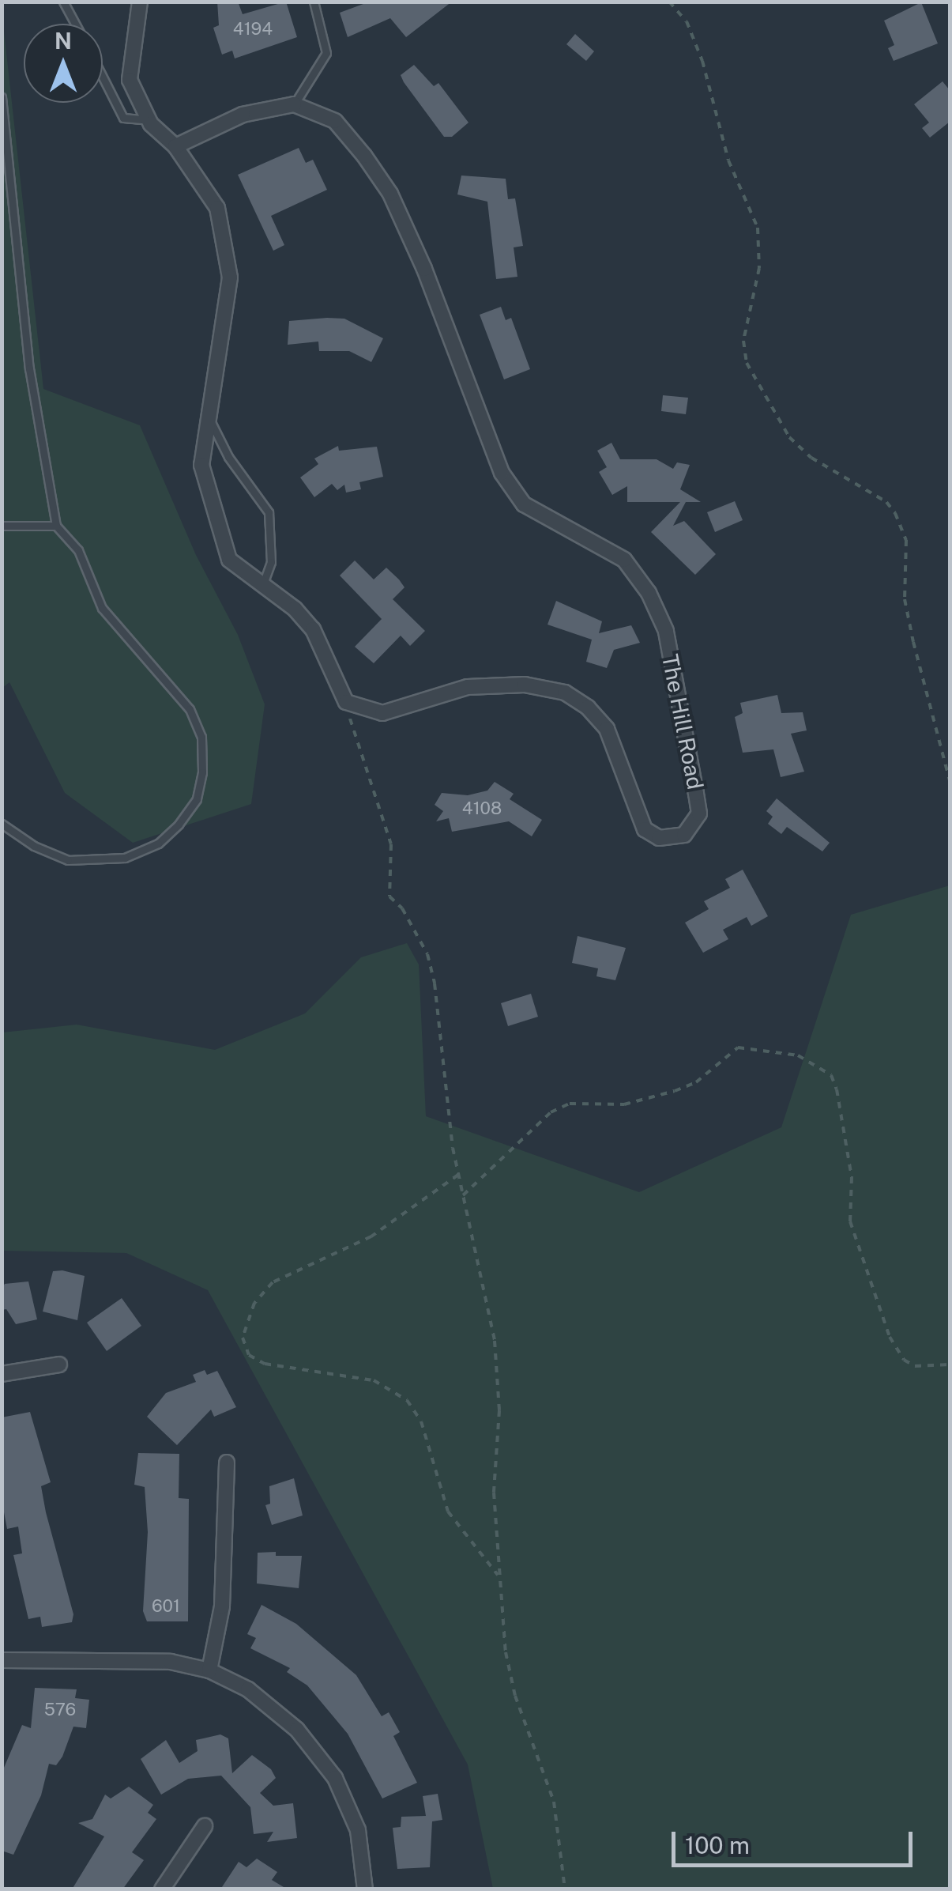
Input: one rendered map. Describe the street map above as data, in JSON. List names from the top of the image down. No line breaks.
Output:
{"streets":{"street":["The Hill Road"]},"house_numbers":["4194","4108","601","576"],"scale_bar":"100 m","north":"top"}
